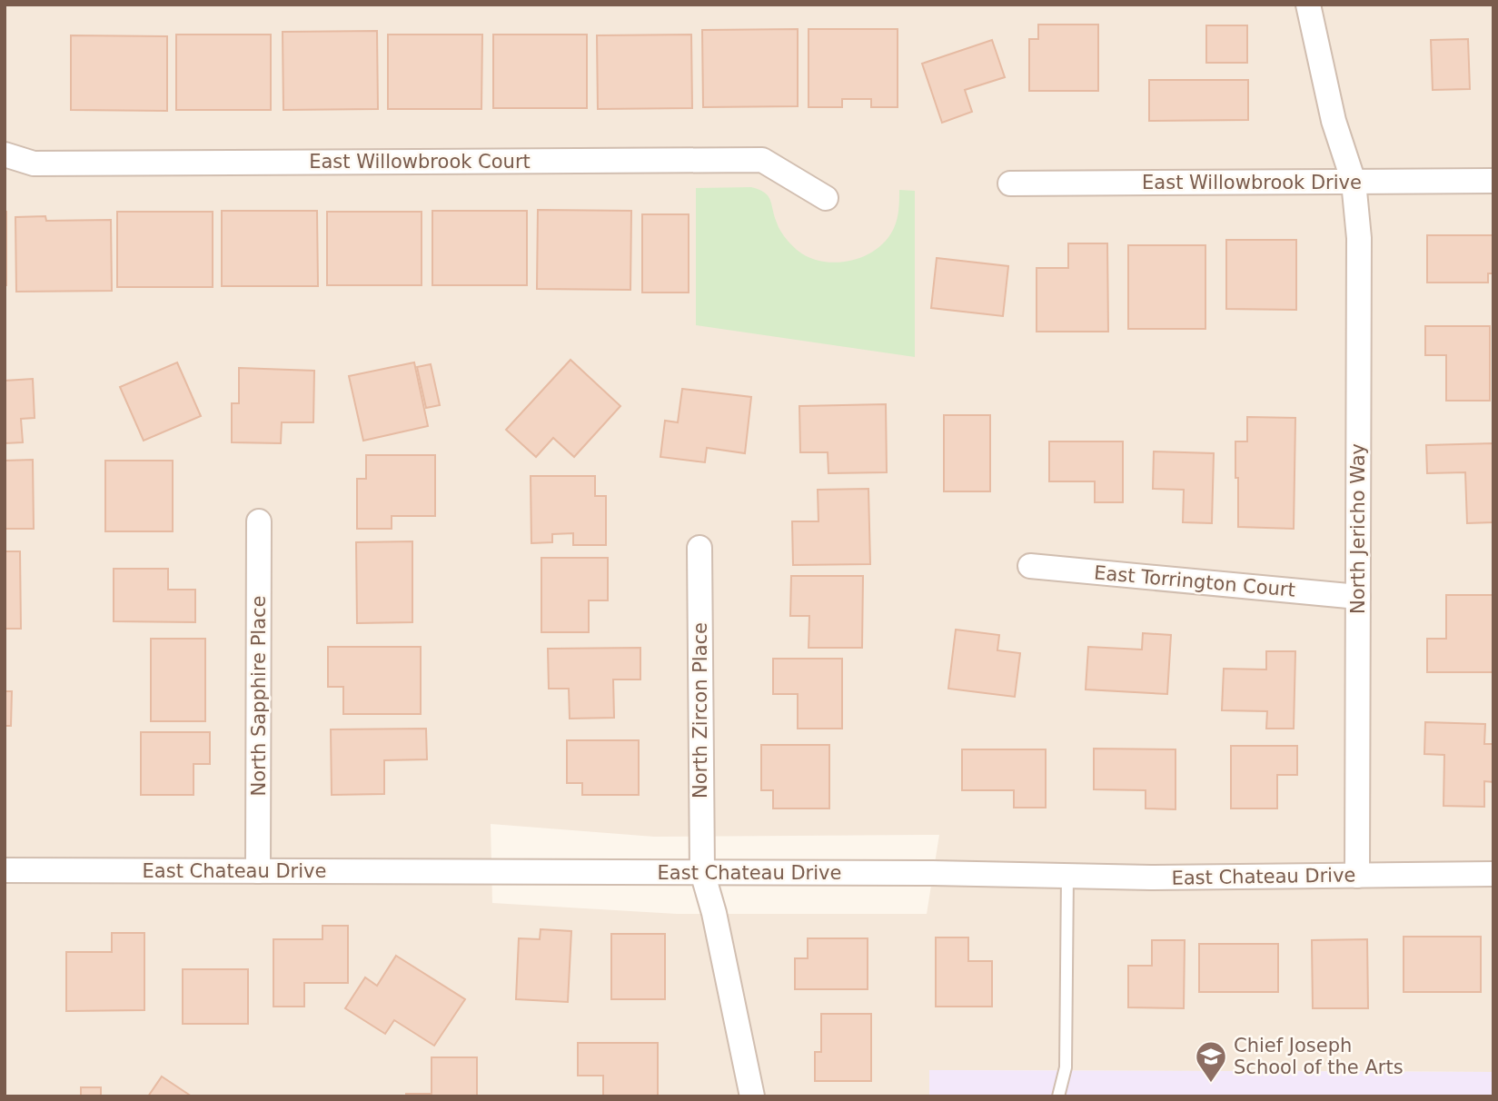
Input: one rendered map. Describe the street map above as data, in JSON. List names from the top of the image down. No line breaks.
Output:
{"streets":{"street":["East Willowbrook Court","East Willowbrook Drive","North Jericho Way","East Torrington Court","North Sapphire Place","North Zircon Place","East Chateau Drive"]},"crossings":[["East Willowbrook Drive","North Jericho Way"],["North Jericho Way","East Torrington Court"],["North Jericho Way","East Chateau Drive"],["North Sapphire Place","East Chateau Drive"],["North Zircon Place","East Chateau Drive"]],"places":{"school or university":["Chief Joseph School of the Arts"]}}
